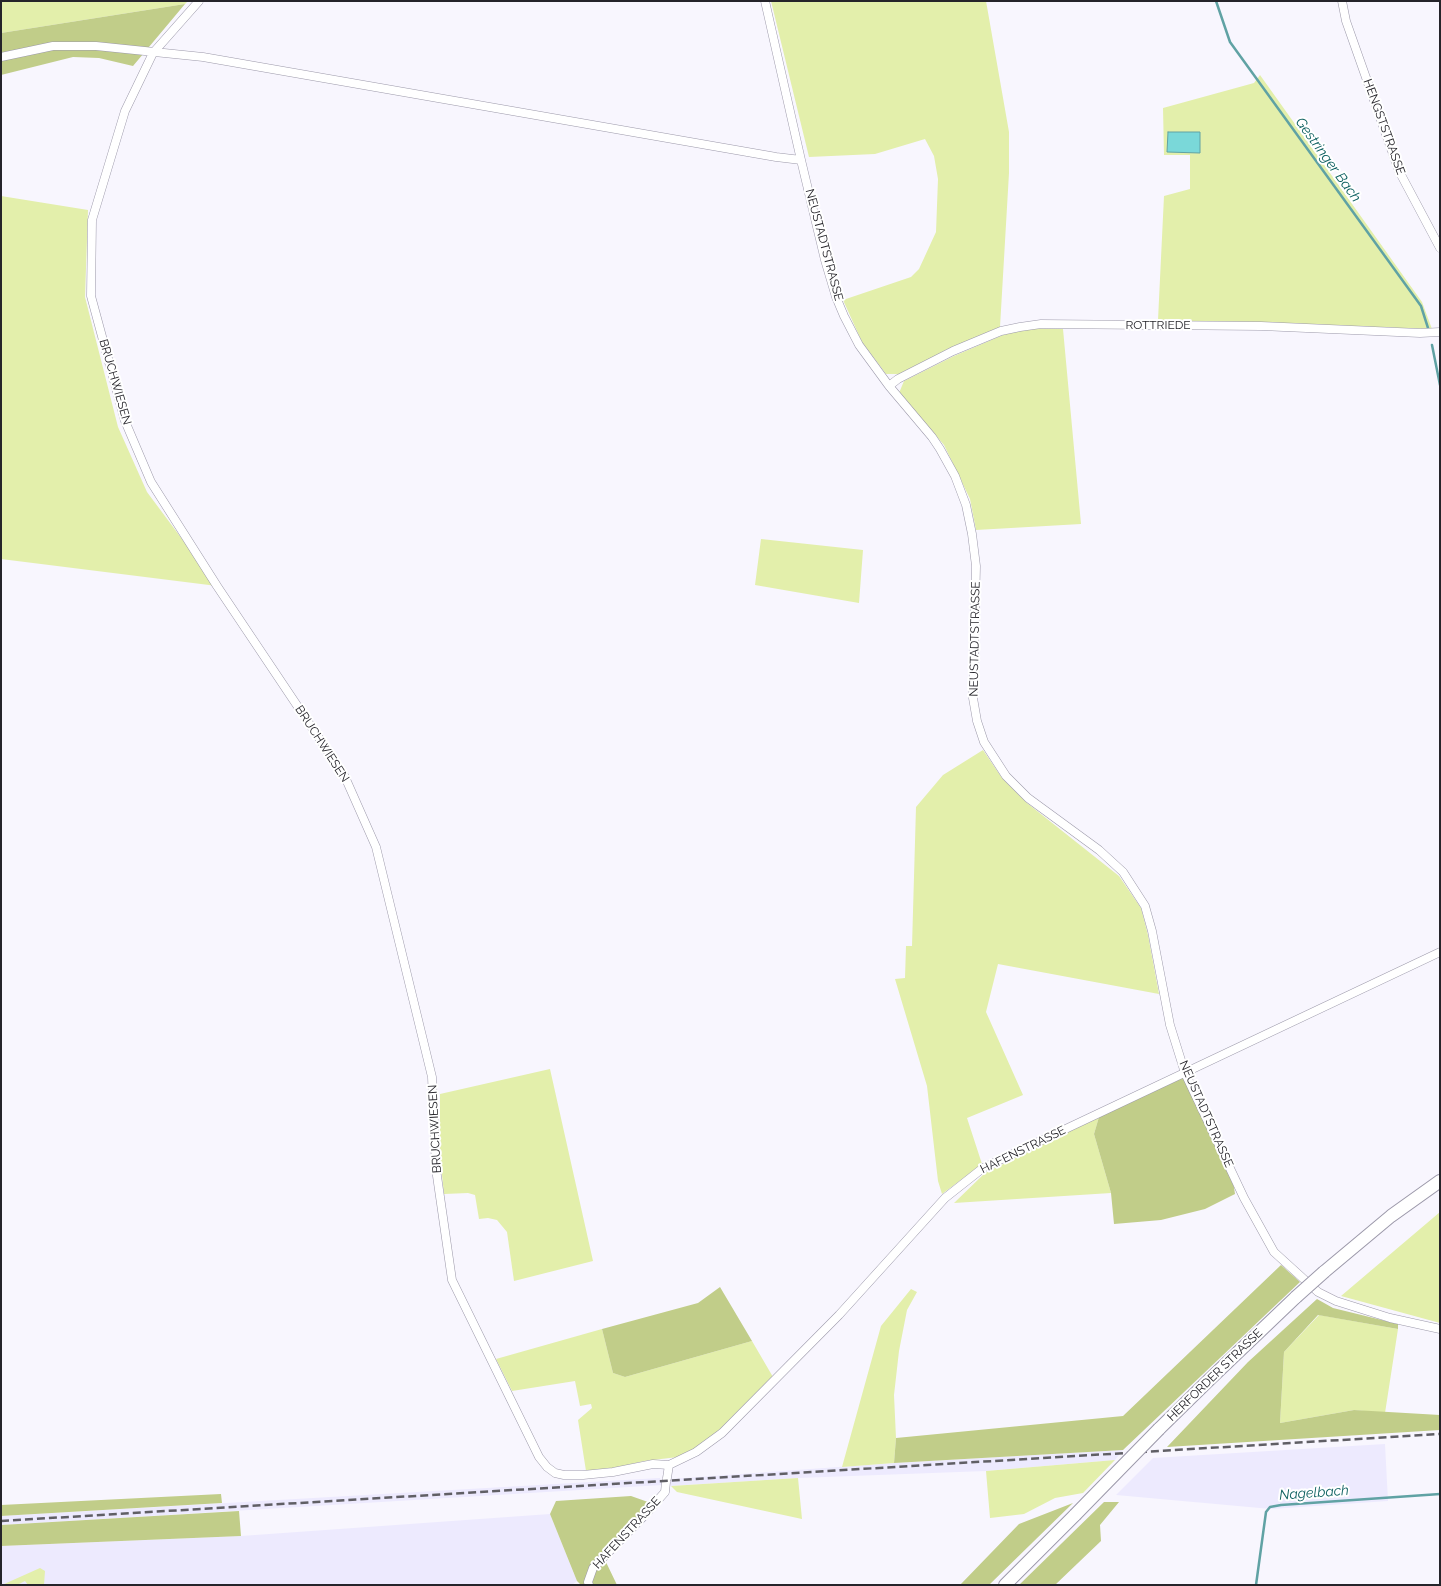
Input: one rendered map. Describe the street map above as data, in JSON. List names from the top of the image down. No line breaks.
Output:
{"streets":{"main road":["HERFORDER STRASSE"],"street":["HENGSTSTRASSE","NEUSTADTSTRASSE","ROTTRIEDE","BRUCHWIESEN","HAFENSTRASSE"]},"crossings":[["NEUSTADTSTRASSE","ROTTRIEDE"],["NEUSTADTSTRASSE","HAFENSTRASSE"],["BRUCHWIESEN","HAFENSTRASSE"]],"water":["Gestringer Bach","Nagelbach"]}
